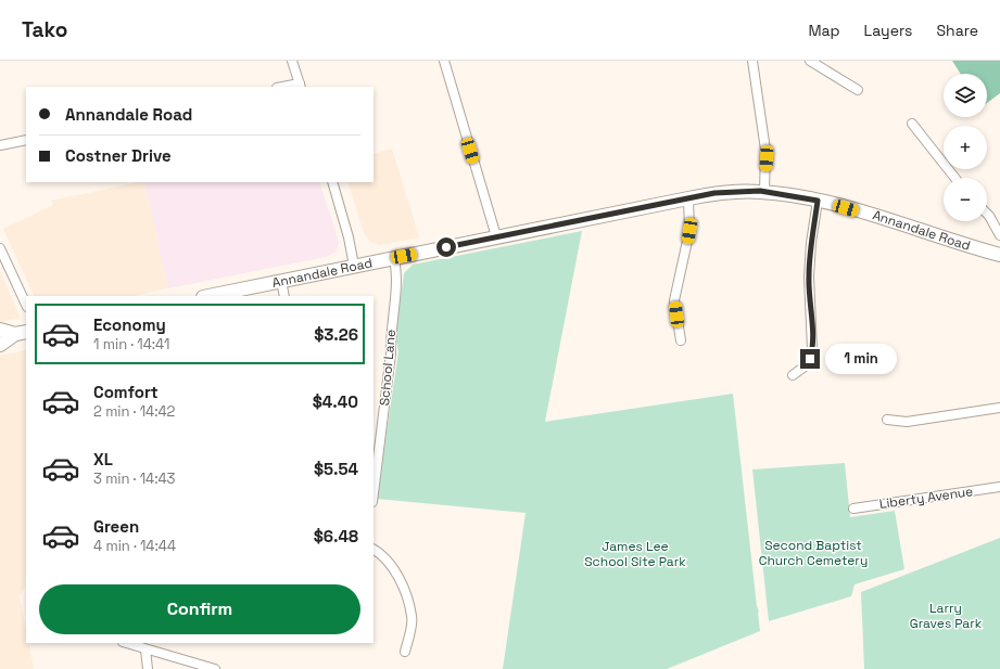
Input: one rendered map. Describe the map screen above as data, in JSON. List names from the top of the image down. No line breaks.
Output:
{"streets":{"main road":["Annandale Road"],"street":["School Lane","Liberty Avenue"]},"crossings":[["Annandale Road","School Lane"]],"parks":["Second Baptist Church Cemetery","James Lee School Site Park","Larry Graves Park"],"page":{"header":"Tako","nav":["Map","Layers","Share"],"map_buttons":["+","−"],"banner":["Annandale Road","Costner Drive"],"list":[{"name":"Economy","note":"1 min · 14:41","value":"$3.26"},{"name":"Comfort","note":"2 min · 14:42","value":"$4.40"},{"name":"XL","note":"3 min · 14:43","value":"$5.54"},{"name":"Green","note":"4 min · 14:44","value":"$6.48"}],"bubble":"1 min","buttons":"Confirm"}}
